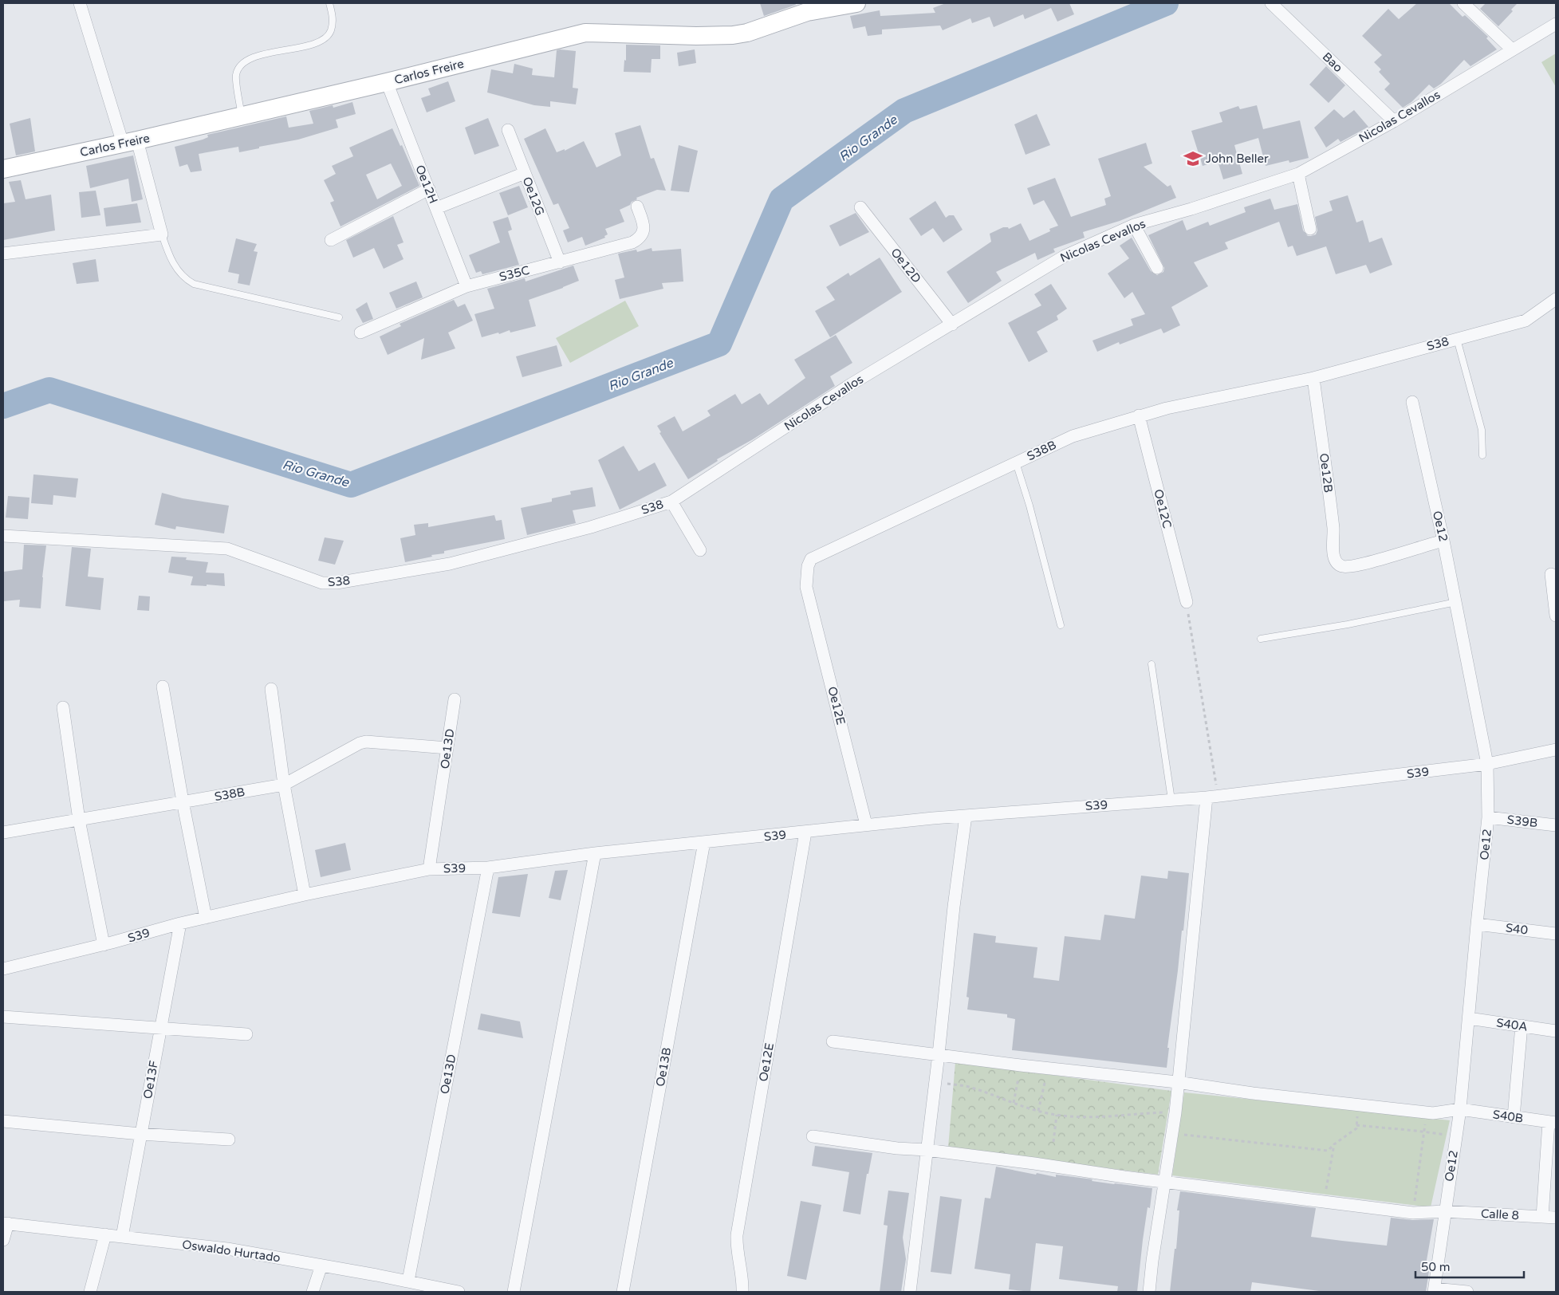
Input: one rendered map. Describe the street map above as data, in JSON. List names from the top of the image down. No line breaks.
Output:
{"streets":{"street":["Bao","Carlos Freire","Nicolas Cevallos","Oe12H","Oe12G","Oe12D","S35C","S38","S38B","Oe12B","Oe12C","Oe12","Oe12E","Oe13D","S39","S39B","S40","S40A","Oe13B","Oe13F","S40B","Calle 8","Oswaldo Hurtado"]},"crossings":[["Bao","Nicolas Cevallos"],["Carlos Freire","Oe12H"],["Nicolas Cevallos","Oe12D"],["Nicolas Cevallos","S38"],["Oe12H","S35C"],["Oe12G","S35C"],["S38","S38B"],["S38","Oe12B"],["S38B","Oe12B"],["S38B","Oe12C"],["S38B","Oe12E"],["S38B","Oe13D"],["Oe12B","Oe12"],["Oe12","S39"],["Oe12","S39B"],["Oe12","S40"],["Oe12","S40A"],["Oe12","S40B"],["Oe12","Calle 8"],["Oe12E","S39"],["Oe13D","S39"],["Oe13D","Oswaldo Hurtado"],["S39","Oe13B"],["S39","Oe13F"],["Oe13F","Oswaldo Hurtado"]],"water":["Rio Grande"],"places":{"school or university":["John Beller"]},"scale_bar":"50 m"}
